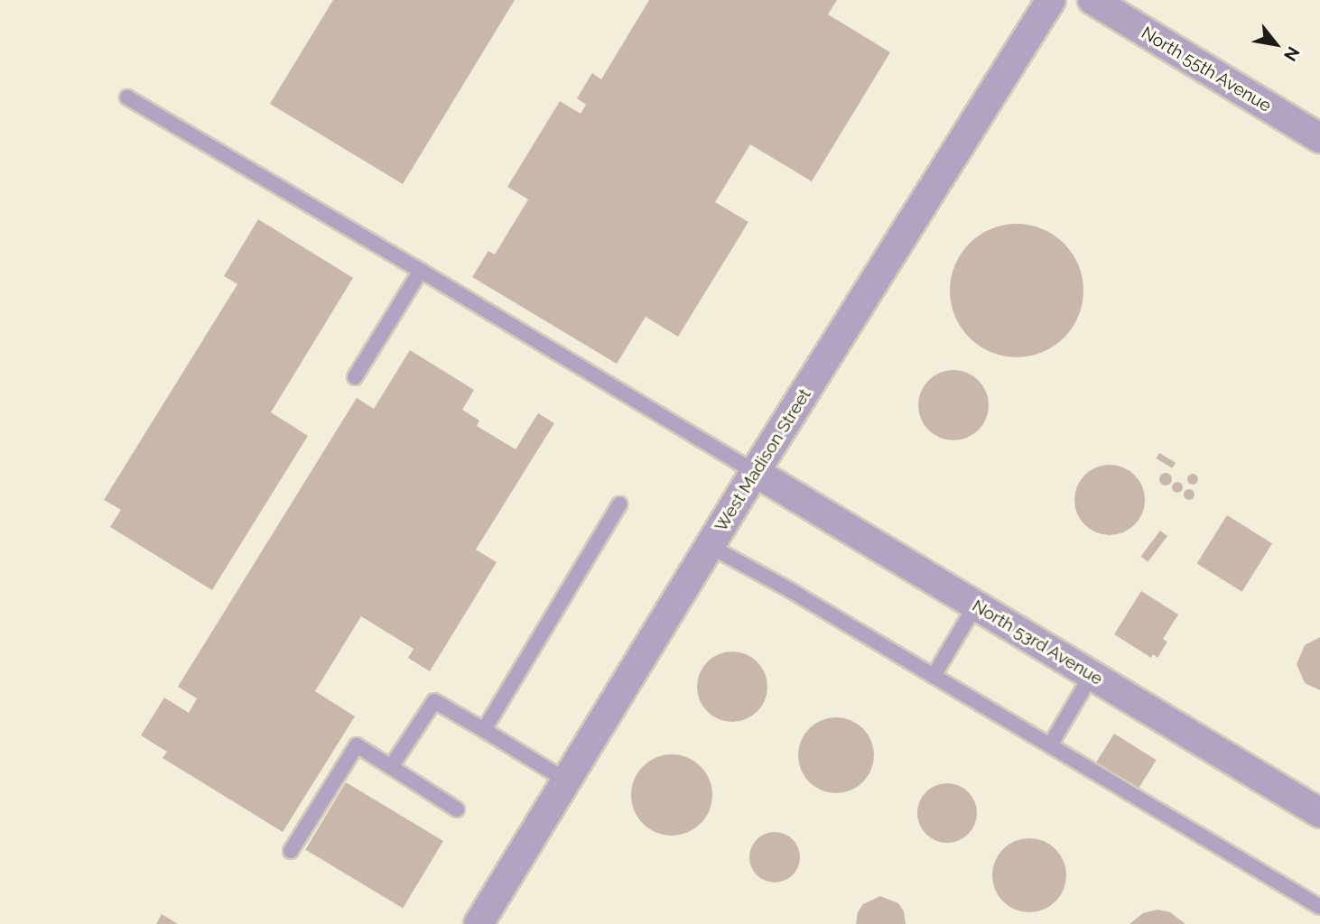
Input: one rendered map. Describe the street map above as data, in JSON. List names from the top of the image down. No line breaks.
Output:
{"streets":{"street":["North 55th Avenue","West Madison Street","North 53rd Avenue"]},"crossings":[["West Madison Street","North 53rd Avenue"]],"north":"bottom right"}
